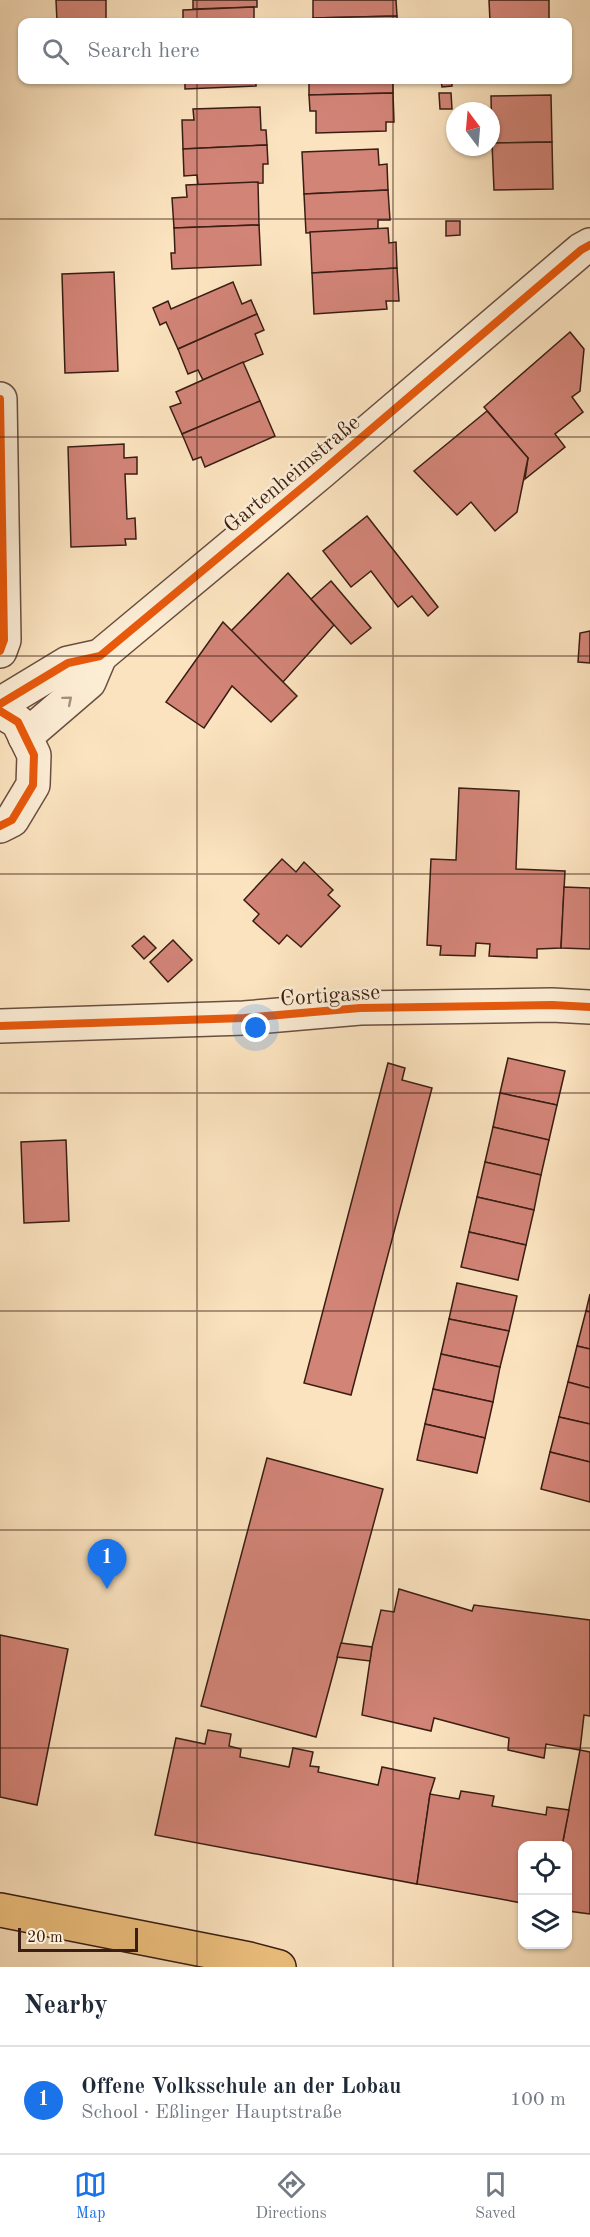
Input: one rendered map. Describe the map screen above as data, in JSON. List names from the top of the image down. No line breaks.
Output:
{"streets":{"street":["Gartenheimstraße","Cortigasse"]},"scale_bar":"20 m","north":"top","page":{"search":"Search here","pins":"1","scale":"20 m","heading":"Nearby","list":[{"mark":"1","name":"Offene Volksschule an der Lobau","note":"School · Eßlinger Hauptstraße","value":"100 m"}],"nav":["Map","Directions","Saved"]}}
